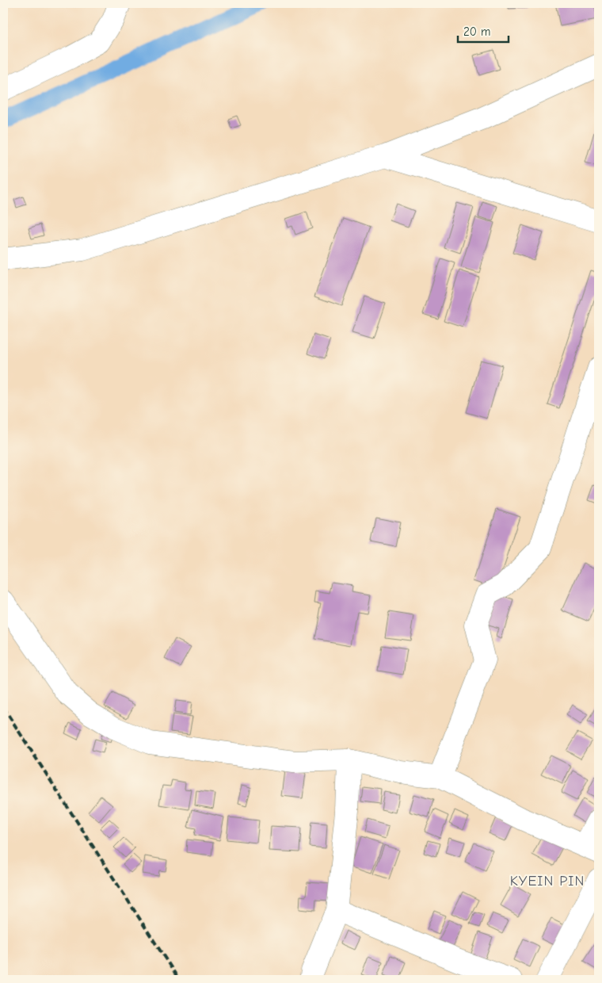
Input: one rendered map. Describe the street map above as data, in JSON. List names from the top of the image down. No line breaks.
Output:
{"districts":["KYEIN PIN"],"scale_bar":"20 m"}
